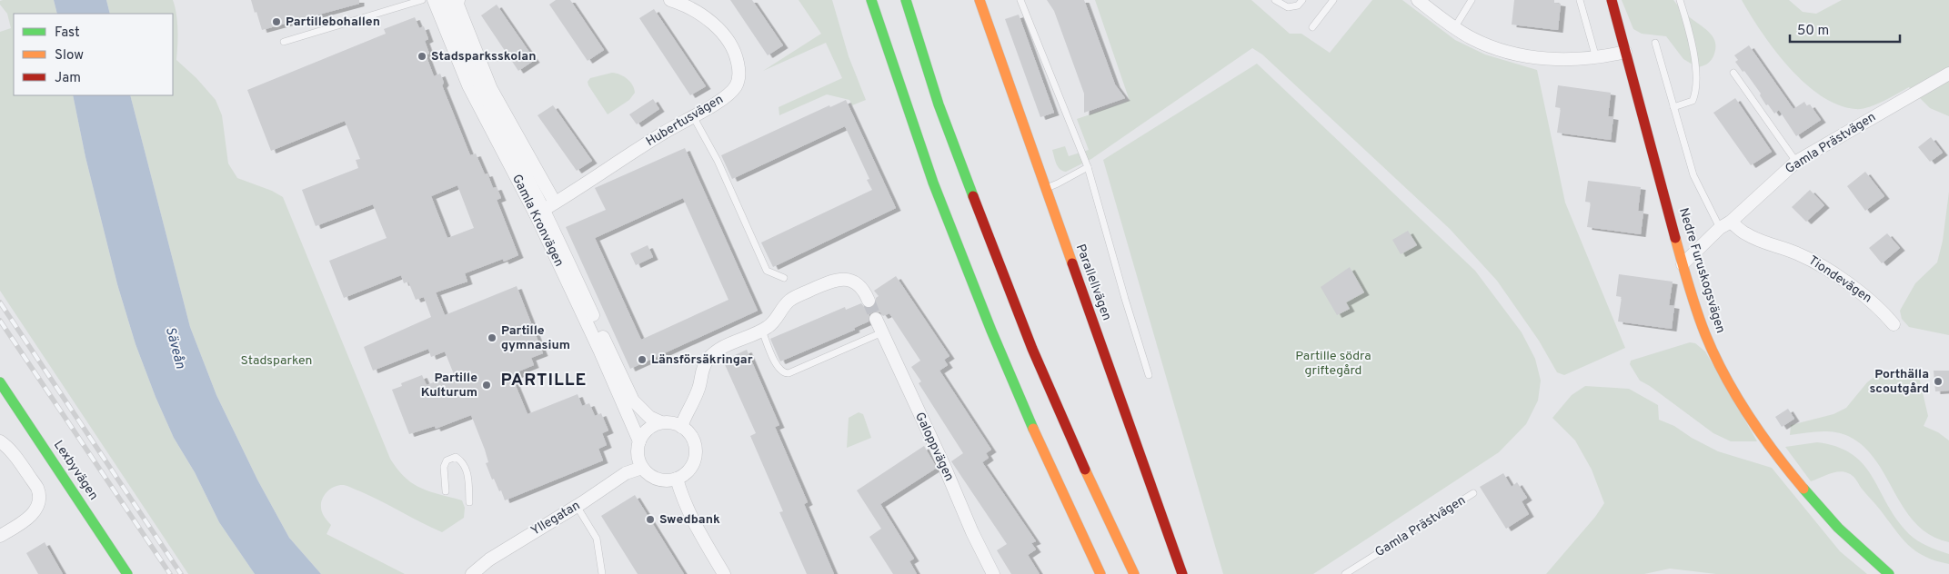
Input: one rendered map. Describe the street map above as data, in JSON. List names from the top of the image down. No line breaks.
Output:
{"streets":{"main road":["Nedre Furuskogsvägen","Parallellvägen","Lexbyvägen"],"street":["Hubertusvägen","Gamla Prästvägen","Gamla Kronvägen","Tiondevägen","Galoppvägen","Yllegatan"]},"crossings":[["Hubertusvägen","Gamla Kronvägen"],["Gamla Prästvägen","Nedre Furuskogsvägen"],["Gamla Prästvägen","Tiondevägen"],["Gamla Kronvägen","Yllegatan"]],"districts":["PARTILLE"],"water":["Säveån"],"parks":["Partille södra griftegård","Stadsparken"],"places":["Partillebohallen","Stadsparksskolan","Partille gymnasium","Länsförsäkringar","Porthälla scoutgård","Partille Kulturum","Swedbank"],"legend":["Fast","Slow","Jam"],"scale_bar":"50 m"}
